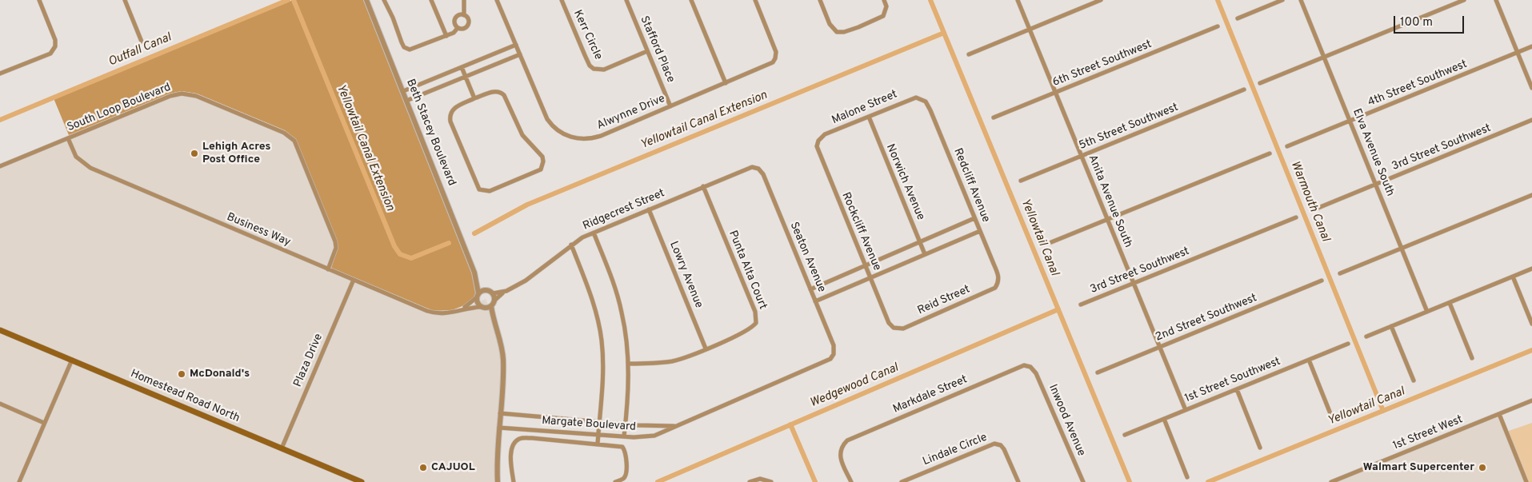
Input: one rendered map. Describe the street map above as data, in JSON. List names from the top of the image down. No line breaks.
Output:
{"streets":{"main road":["Homestead Road North"],"street":["Kerr Circle","Stafford Place","6th Street Southwest","4th Street Southwest","South Loop Boulevard","Malone Street","Alwynne Drive","5th Street Southwest","Beth Stacey Boulevard","3rd Street Southwest","Elva Avenue South","Norwich Avenue","Redcliff Avenue","Anita Avenue South","Ridgecrest Street","Business Way","Rockcliff Avenue","Seaton Avenue","Punta Alta Court","Lowry Avenue","Reid Street","2nd Street Southwest","Plaza Drive","1st Street Southwest","Markdale Street","Inwood Avenue","Margate Boulevard","1st Street West","Lindale Circle"]},"crossings":[["Kerr Circle","Stafford Place"],["Stafford Place","Alwynne Drive"],["6th Street Southwest","Anita Avenue South"],["4th Street Southwest","Elva Avenue South"],["South Loop Boulevard","Business Way"],["Malone Street","Norwich Avenue"],["Malone Street","Redcliff Avenue"],["Malone Street","Rockcliff Avenue"],["5th Street Southwest","Anita Avenue South"],["Beth Stacey Boulevard","Ridgecrest Street"],["Beth Stacey Boulevard","Business Way"],["3rd Street Southwest","Elva Avenue South"],["3rd Street Southwest","Anita Avenue South"],["Redcliff Avenue","Reid Street"],["Anita Avenue South","2nd Street Southwest"],["Anita Avenue South","1st Street Southwest"],["Ridgecrest Street","Business Way"],["Ridgecrest Street","Seaton Avenue"],["Ridgecrest Street","Punta Alta Court"],["Ridgecrest Street","Lowry Avenue"],["Business Way","Plaza Drive"],["Rockcliff Avenue","Reid Street"],["Seaton Avenue","Margate Boulevard"],["Punta Alta Court","Lowry Avenue"],["Plaza Drive","Homestead Road North"],["Markdale Street","Inwood Avenue"]],"water":["Outfall Canal","Yellowtail Canal Extension","Warmouth Canal","Yellowtail Canal","Wedgewood Canal"],"places":["Lehigh Acres Post Office","McDonald's","CAJUOL","Walmart Supercenter"],"scale_bar":"100 m"}
